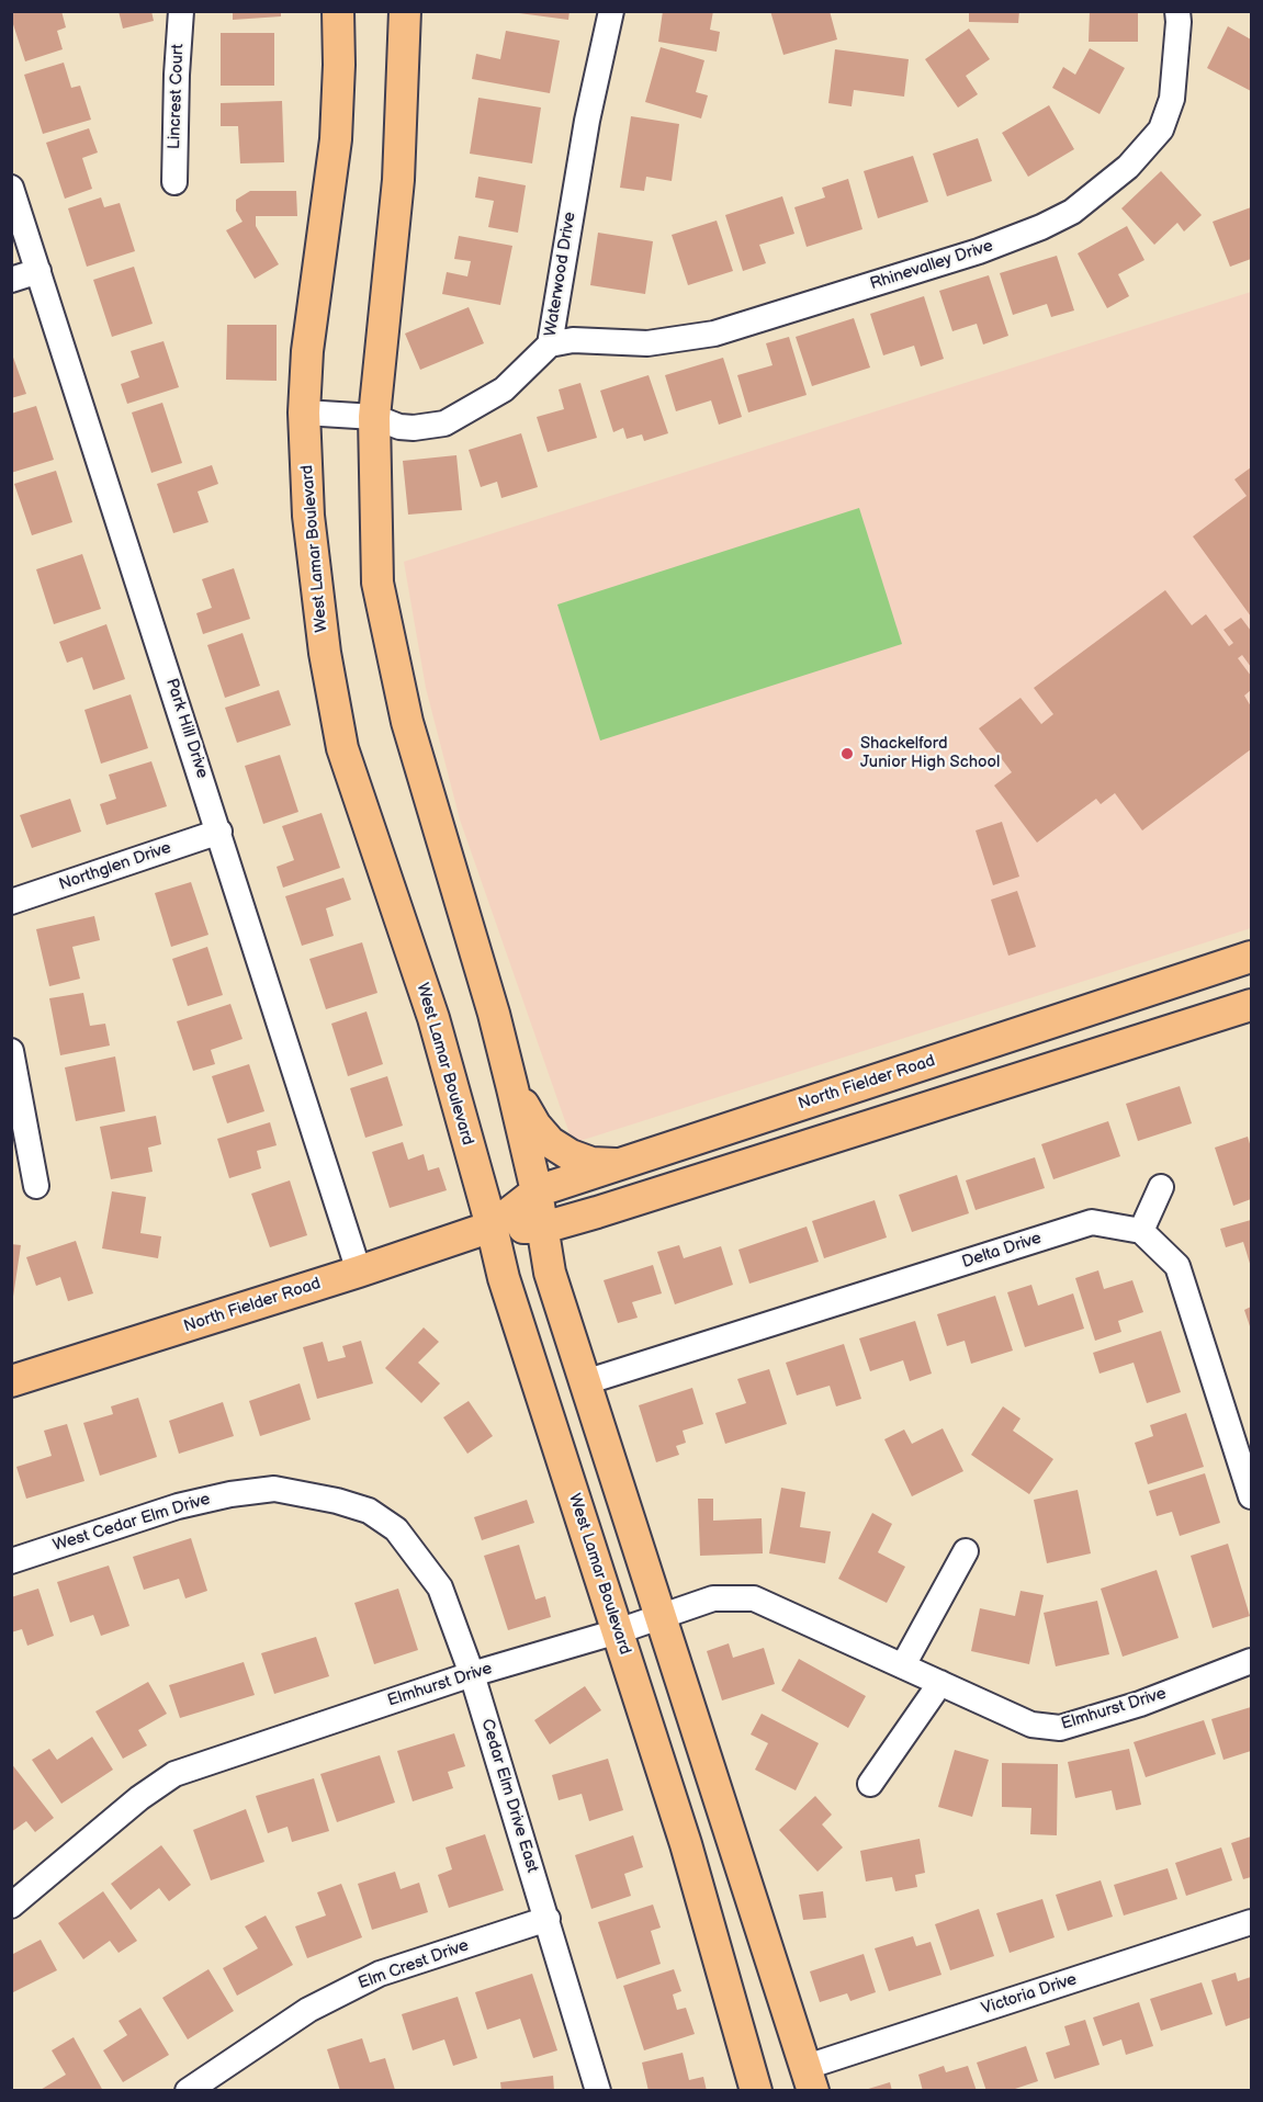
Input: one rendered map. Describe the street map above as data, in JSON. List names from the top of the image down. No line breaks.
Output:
{"streets":{"main road":["West Lamar Boulevard","North Fielder Road"],"street":["Lincrest Court","Rhinevalley Drive","Waterwood Drive","Park Hill Drive","Northglen Drive","Delta Drive","West Cedar Elm Drive","Elmhurst Drive","Cedar Elm Drive East","Elm Crest Drive","Victoria Drive"]},"crossings":[["Rhinevalley Drive","Waterwood Drive"],["Waterwood Drive","West Lamar Boulevard"],["West Lamar Boulevard","North Fielder Road"],["West Lamar Boulevard","Elmhurst Drive"],["Park Hill Drive","Northglen Drive"],["Park Hill Drive","North Fielder Road"],["West Cedar Elm Drive","Elmhurst Drive"],["West Cedar Elm Drive","Cedar Elm Drive East"],["Elmhurst Drive","Cedar Elm Drive East"],["Cedar Elm Drive East","Elm Crest Drive"]],"places":["Shackelford Junior High School"]}
